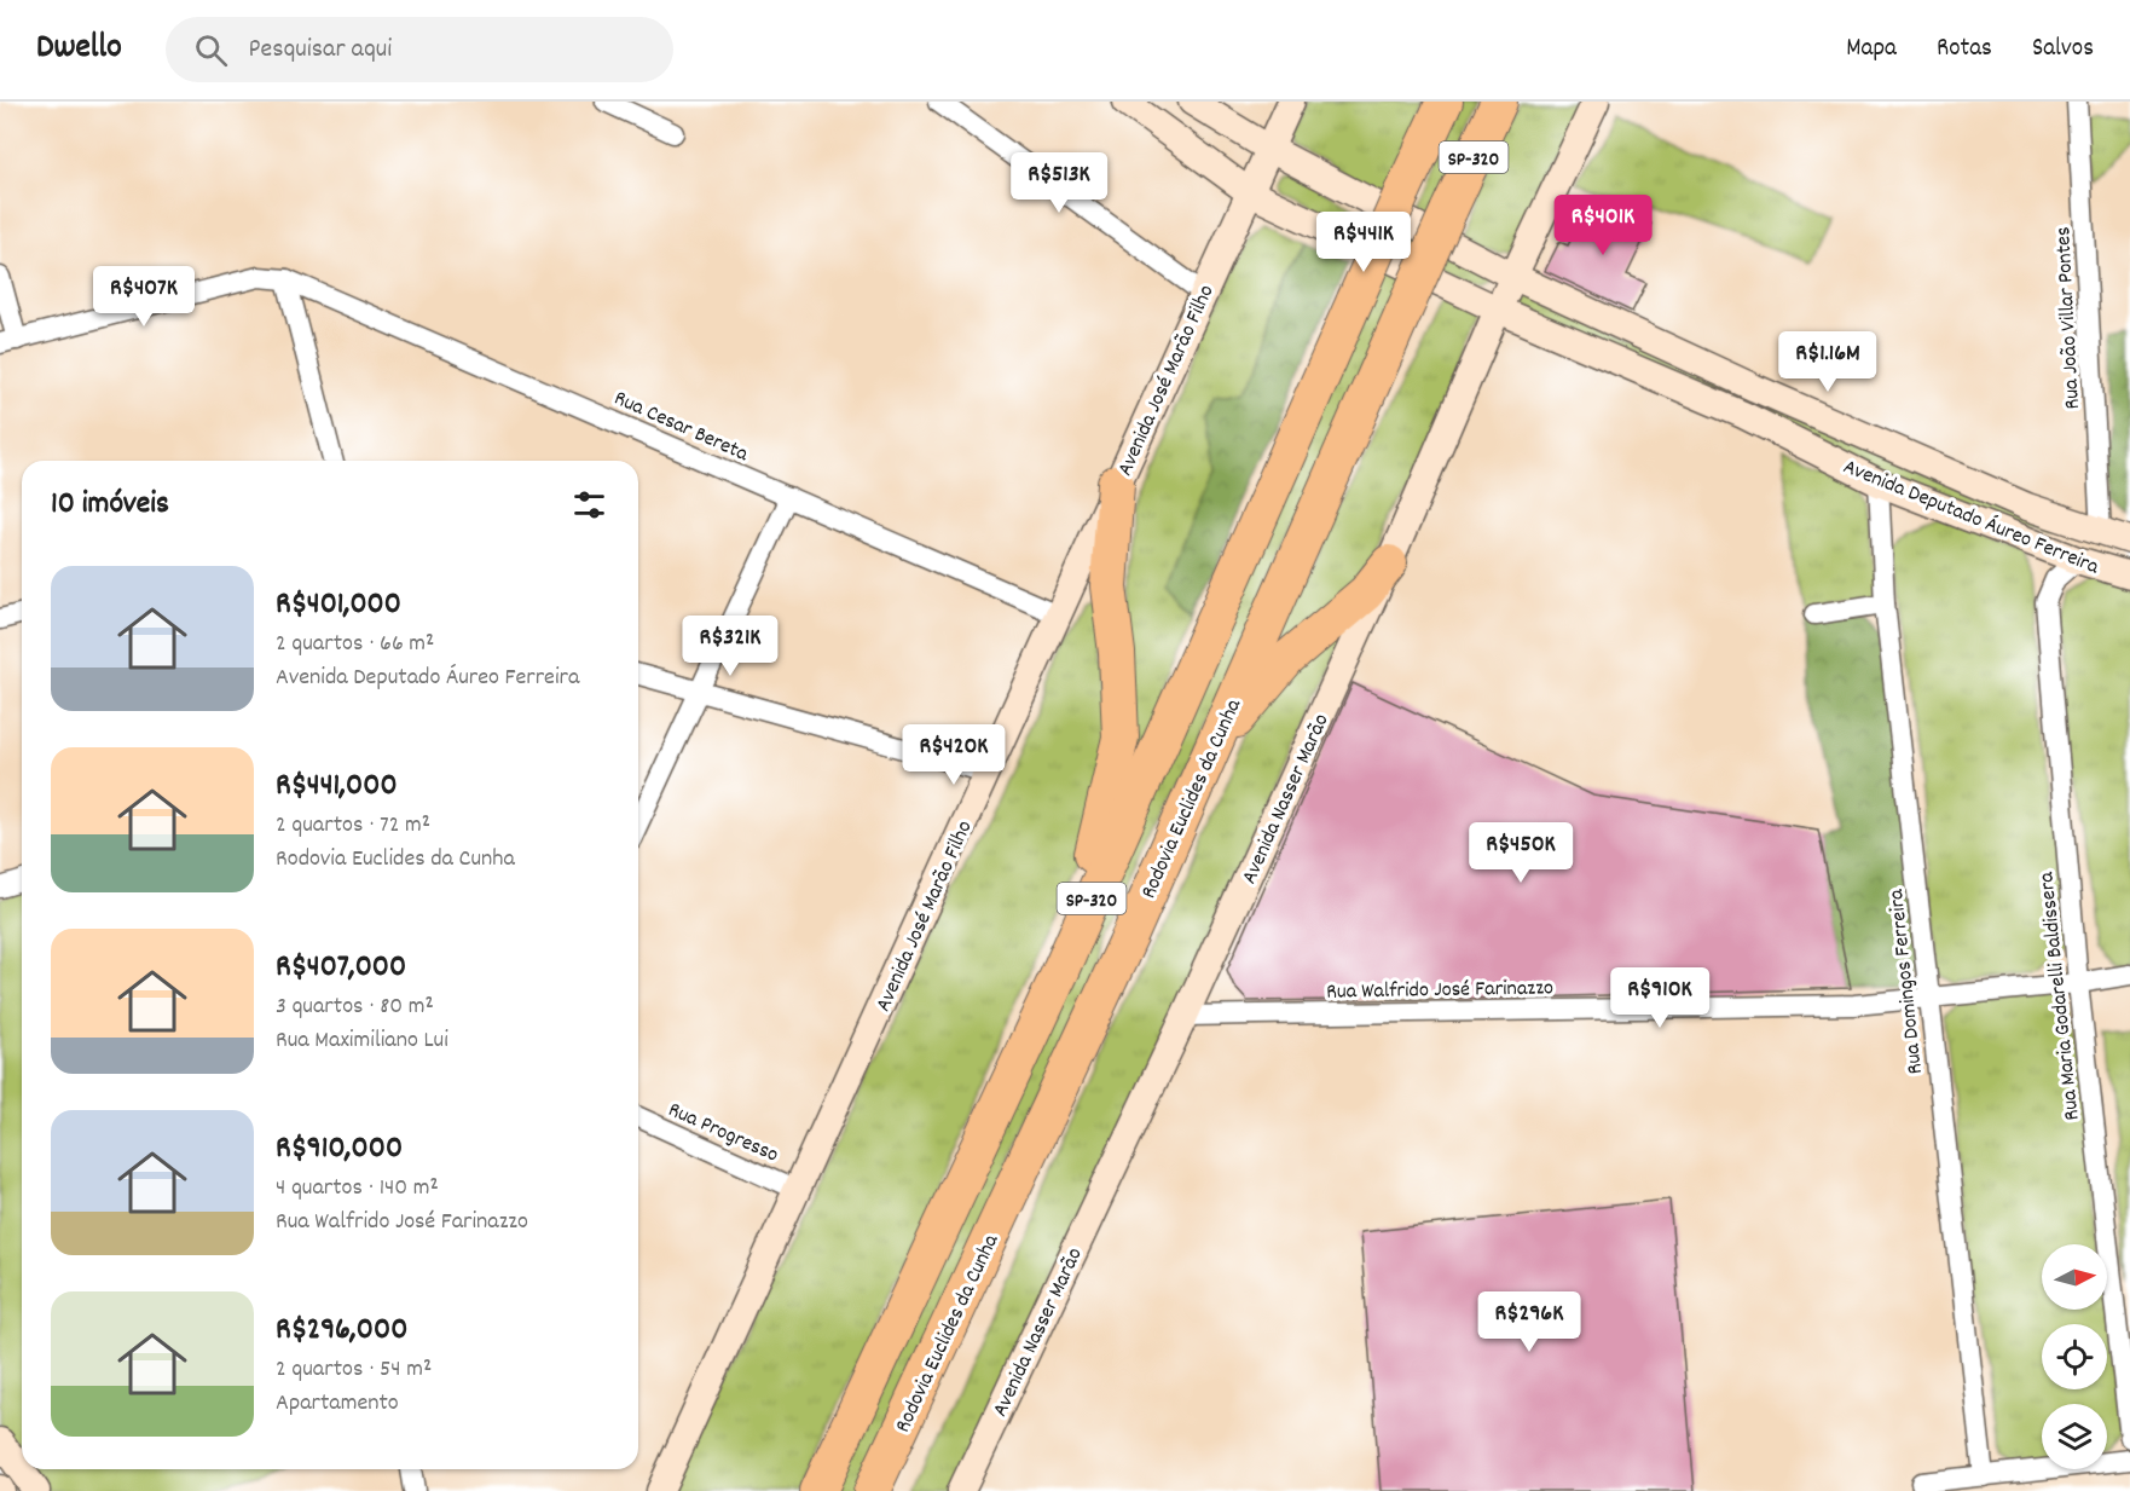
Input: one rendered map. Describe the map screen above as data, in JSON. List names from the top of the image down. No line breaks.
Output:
{"streets":{"highway":["SP-320","Rodovia Euclides da Cunha"],"main road":["Avenida José Marão Filho","Avenida Deputado Áureo Ferreira","Avenida Nasser Marão"],"street":["Rua João Villar Pontes","Rua Cesar Bereta","Rua Domingos Ferreira","Rua Walfrido José Farinazzo","Rua Maria Godarelli Baldissera","Rua Progresso"]},"crossings":[["Rua João Villar Pontes","Avenida Deputado Áureo Ferreira"],["Avenida José Marão Filho","Rua Cesar Bereta"],["Avenida José Marão Filho","Avenida Deputado Áureo Ferreira"],["Avenida José Marão Filho","Rua Progresso"],["Avenida Deputado Áureo Ferreira","Avenida Nasser Marão"],["Avenida Deputado Áureo Ferreira","Rua Domingos Ferreira"],["Avenida Deputado Áureo Ferreira","Rua Maria Godarelli Baldissera"],["Avenida Nasser Marão","Rua Walfrido José Farinazzo"],["Rua Domingos Ferreira","Rua Walfrido José Farinazzo"],["Rua Walfrido José Farinazzo","Rua Maria Godarelli Baldissera"]],"north":"right","page":{"header":"Dwello","search":"Pesquisar aqui","nav":["Mapa","Rotas","Salvos"],"price":["R$513K","R$401K","R$441K","R$407K","R$1.16M","R$321K","R$420K","R$450K","R$910K","R$296K"],"heading":"10 imóveis","list":[{"name":"R$401,000","note":"2 quartos · 66 m² · Avenida Deputado Áureo Ferreira"},{"name":"R$441,000","note":"2 quartos · 72 m² · Rodovia Euclides da Cunha"},{"name":"R$407,000","note":"3 quartos · 80 m² · Rua Maximiliano Lui"},{"name":"R$910,000","note":"4 quartos · 140 m² · Rua Walfrido José Farinazzo"},{"name":"R$296,000","note":"2 quartos · 54 m² · Apartamento"}]}}
